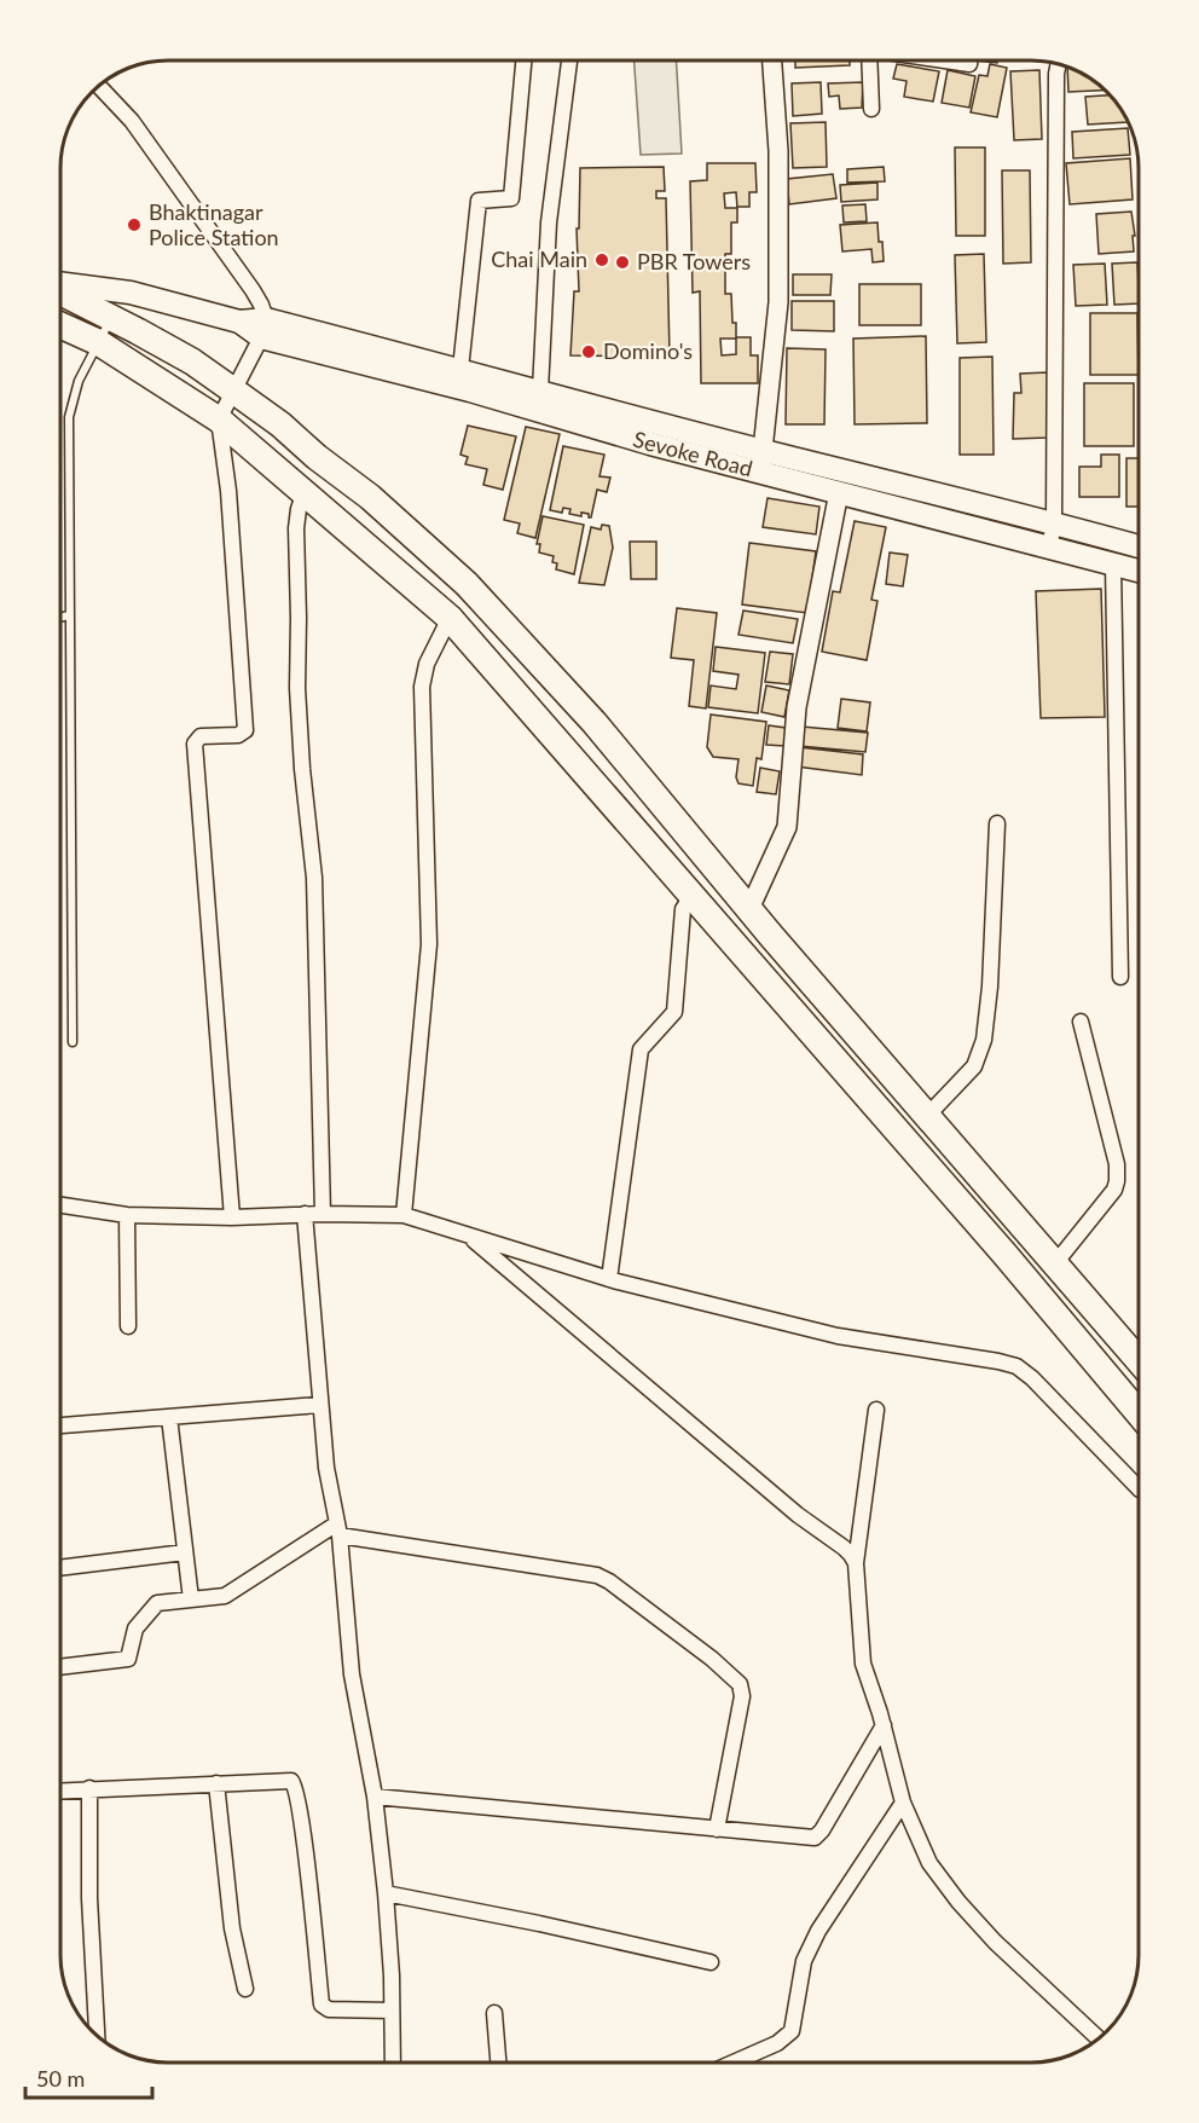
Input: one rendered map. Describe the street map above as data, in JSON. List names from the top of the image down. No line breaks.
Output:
{"streets":{"main road":["Sevoke Road"]},"places":["Bhaktinagar Police Station","Chai Main","PBR Towers","Domino's"],"scale_bar":"50 m"}
